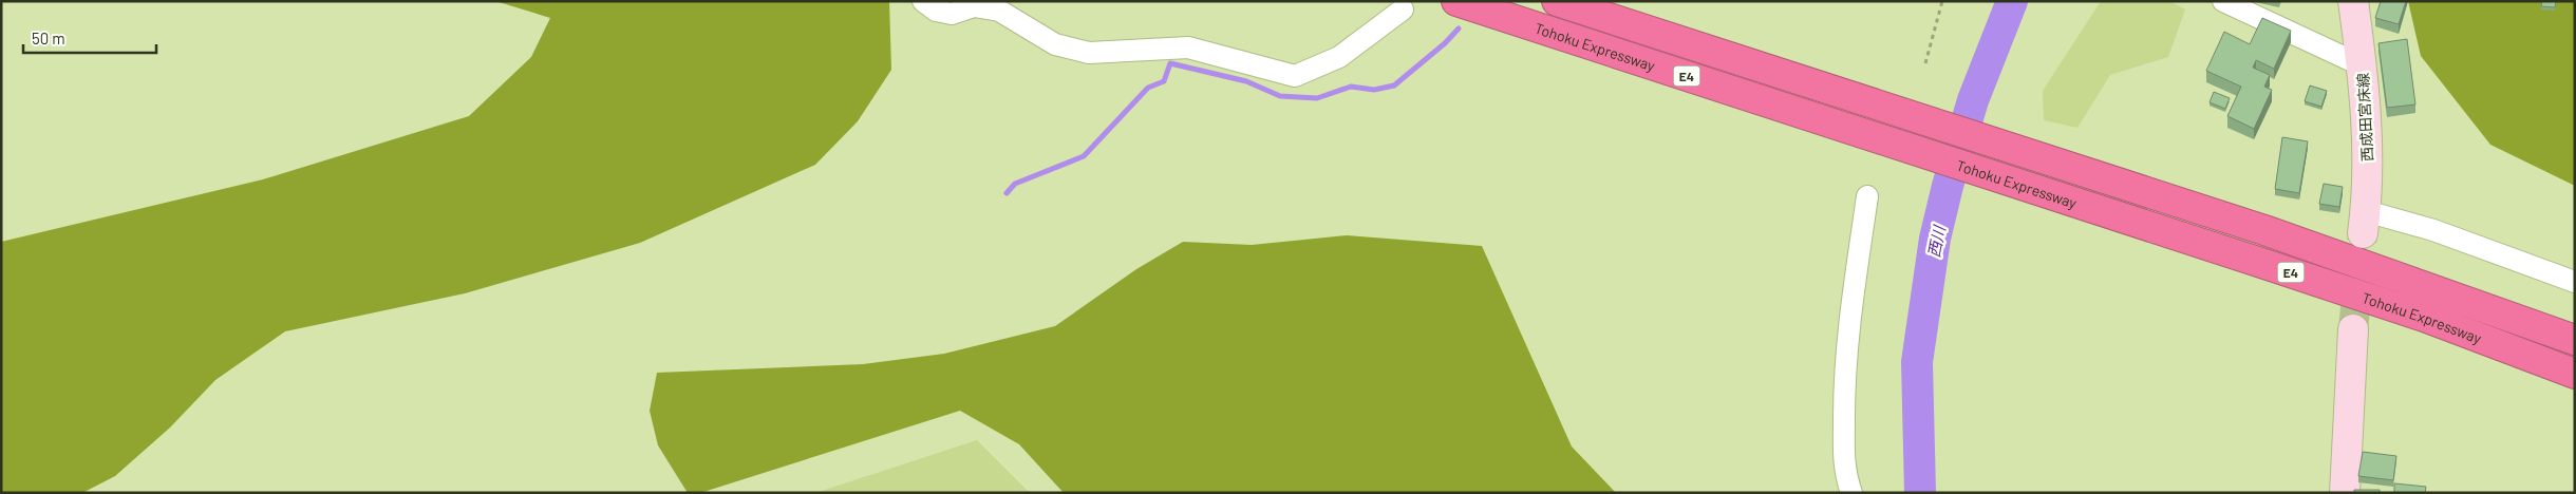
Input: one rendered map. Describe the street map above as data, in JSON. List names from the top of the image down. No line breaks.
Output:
{"streets":{"highway":["Tohoku Expressway","E4"],"main road":["西成田宮床線"]},"water":["西川"],"scale_bar":"50 m"}
